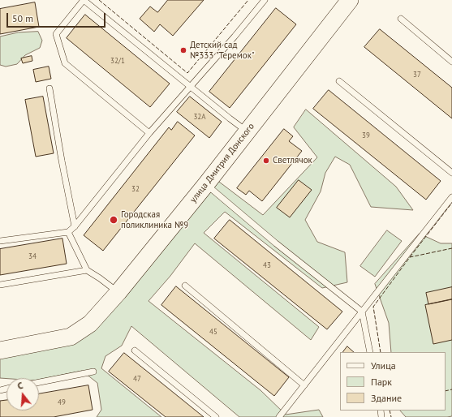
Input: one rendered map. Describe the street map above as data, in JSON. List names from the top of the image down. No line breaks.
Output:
{"streets":{"street":["улица Дмитрия Донского"]},"places":["Детский сад №333 \"Теремок\"","Светлячок","Городская поликлиника №9"],"house_numbers":["32/1","37","32А","39","32","34","43","45","47","49"],"legend":["Улица","Парк","Здание"],"scale_bar":"50 m","north":"top"}
